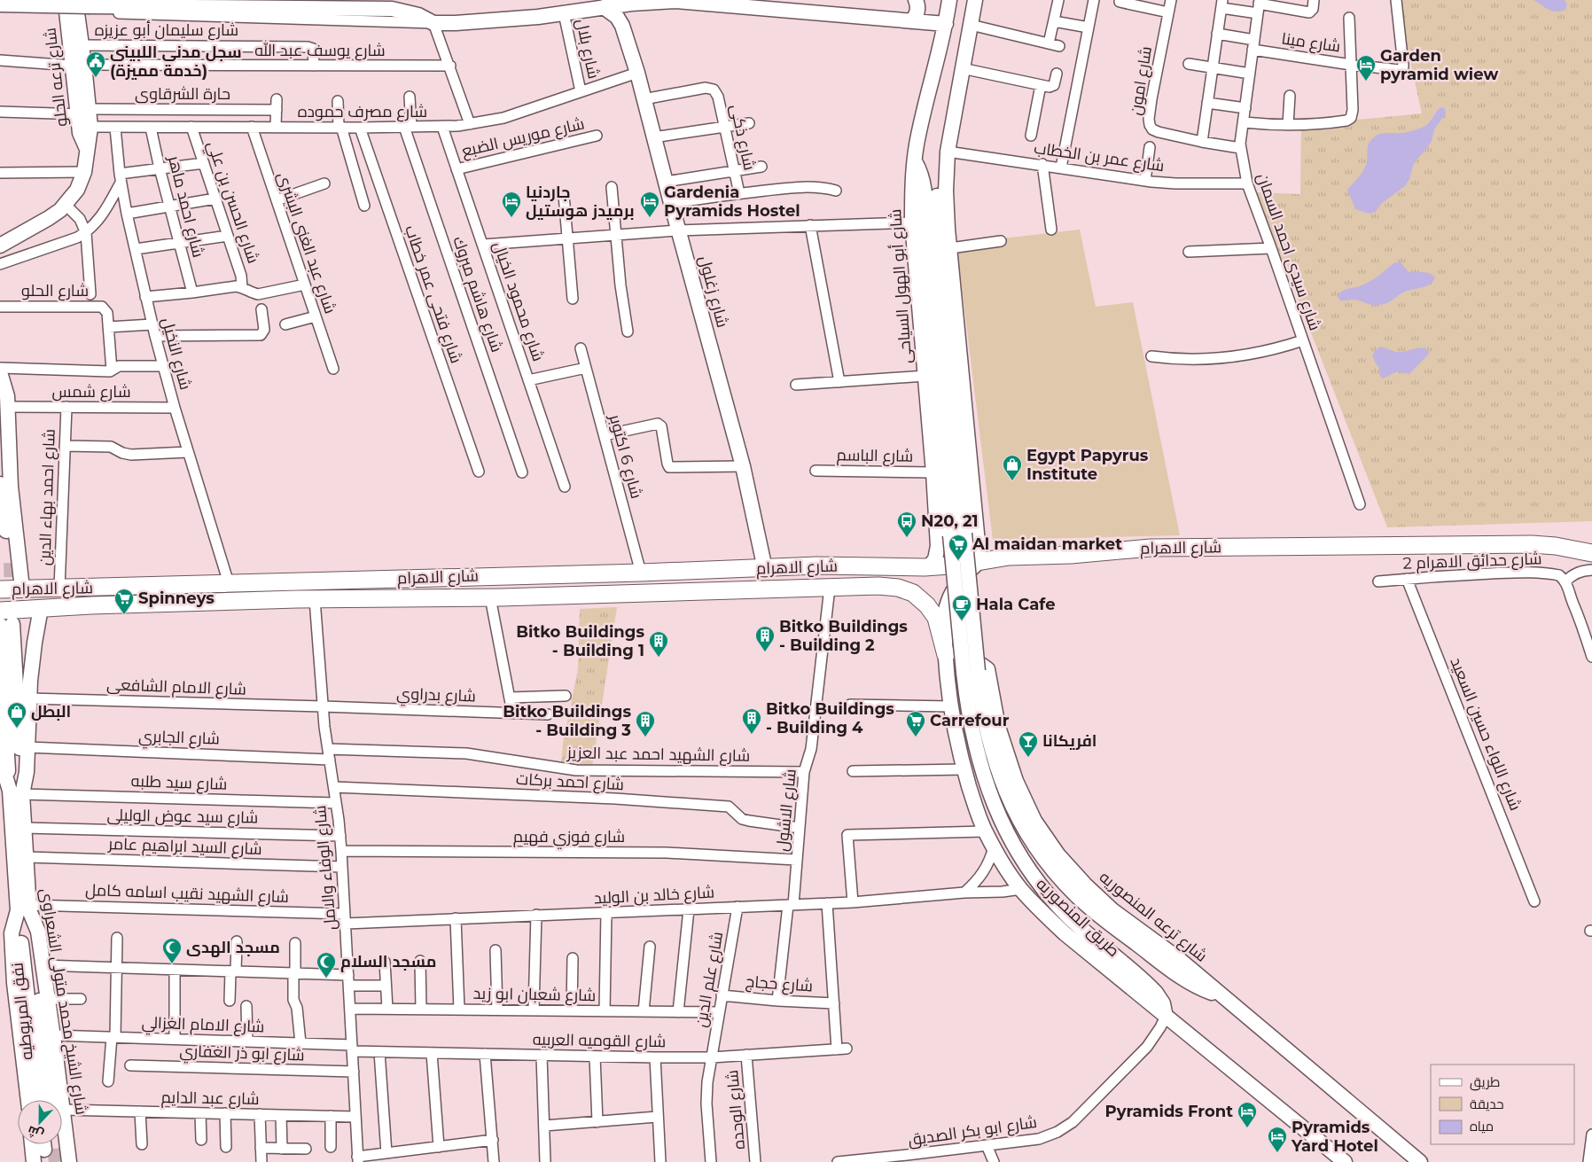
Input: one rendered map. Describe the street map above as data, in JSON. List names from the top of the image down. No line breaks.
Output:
{"streets":{"main road":["شارع ترعه الحلو","شارع أبو الهول السياحى","شارع زغلول","شارع الاهرام","شارع ترعه المنصوريه","طريق المنصوريه","شارع الشيخ محمد متولى الشعراوى","نفق المريوطيه"],"street":["شارع سليمان أبو عزيزه","شارع مينا","شارع بلال","شارع يوسف عبد الله","شارع امون","حارة الشرقاوى","شارع مصرف حموده","شارع موريس الضبع","شارع ذكى","شارع عمر بن الخطاب","شارع الحسن بن علي","شارع احمد ماهر","شارع عبد الغنى البشرى","شارع سيدى احمد السمان","شارع الحلو","شارع فتحى عمر خطاب","شارع هاشم مبروك","شارع محمود الخيال","شارع النخيل","شارع شمس","شارع الباسم","شارع 6 اكتوبر","شارع احمد بهاء الدين","شارع حدائق الاهرام 2","شارع الامام الشافعى","شارع بدراوي","شارع اللواء حسين السعيد","شارع الجابري","شارع الشهيد احمد عبد العزيز","شارع احمد بركات","شارع سيد طلبه","شارع الاشول","شارع سيد عوض الوليلى","شارع فوزي فهيم","شارع السيد ابراهيم عامر","شارع الوفاء والامل","شارع الشهيد نقيب اسامه كامل","شارع خالد بن الوليد","شارع علم الدين","شارع حجاج","شارع شعبان ابو زيد","شارع الامام الغزالي","شارع القوميه العربيه","شارع ابو ذر الغفاري","شارع عبد الدايم","شارع الوحده","شارع ابو بكر الصديق"]},"crossings":[["شارع سليمان أبو عزيزه","شارع يوسف عبد الله"],["شارع سليمان أبو عزيزه","شارع ترعه الحلو"],["شارع مينا","شارع سيدى احمد السمان"],["شارع بلال","شارع مصرف حموده"],["شارع يوسف عبد الله","شارع ترعه الحلو"],["شارع ترعه الحلو","حارة الشرقاوى"],["شارع ترعه الحلو","شارع مصرف حموده"],["شارع امون","شارع سيدى احمد السمان"],["حارة الشرقاوى","شارع مصرف حموده"],["شارع مصرف حموده","شارع الحسن بن علي"],["شارع مصرف حموده","شارع احمد ماهر"],["شارع مصرف حموده","شارع عبد الغنى البشرى"],["شارع مصرف حموده","شارع زغلول"],["شارع مصرف حموده","شارع فتحى عمر خطاب"],["شارع مصرف حموده","شارع هاشم مبروك"],["شارع مصرف حموده","شارع محمود الخيال"],["شارع مصرف حموده","شارع النخيل"],["شارع موريس الضبع","شارع محمود الخيال"],["شارع ذكى","شارع زغلول"],["شارع عمر بن الخطاب","شارع سيدى احمد السمان"],["شارع أبو الهول السياحى","شارع الباسم"],["شارع أبو الهول السياحى","شارع الاهرام"],["شارع زغلول","شارع الاهرام"],["شارع النخيل","شارع شمس"],["شارع النخيل","شارع الاهرام"],["شارع شمس","شارع احمد بهاء الدين"],["شارع 6 اكتوبر","شارع الاهرام"],["شارع احمد بهاء الدين","شارع الاهرام"],["شارع الاهرام","شارع الاشول"],["شارع الاهرام","شارع الوفاء والامل"],["شارع الاهرام","طريق المنصوريه"],["شارع الاهرام","شارع الشيخ محمد متولى الشعراوى"],["شارع حدائق الاهرام 2","شارع اللواء حسين السعيد"],["شارع الامام الشافعى","شارع بدراوي"],["شارع الامام الشافعى","شارع الوفاء والامل"],["شارع الامام الشافعى","شارع الشيخ محمد متولى الشعراوى"],["شارع بدراوي","شارع الوفاء والامل"],["شارع الجابري","شارع الشهيد احمد عبد العزيز"],["شارع الجابري","شارع الوفاء والامل"],["شارع الجابري","شارع الشيخ محمد متولى الشعراوى"],["شارع الشهيد احمد عبد العزيز","شارع الاشول"],["شارع الشهيد احمد عبد العزيز","شارع الوفاء والامل"],["شارع احمد بركات","شارع الاشول"],["شارع احمد بركات","شارع الوفاء والامل"],["شارع سيد طلبه","شارع الوفاء والامل"],["شارع سيد طلبه","شارع الشيخ محمد متولى الشعراوى"],["شارع الاشول","شارع فوزي فهيم"],["شارع الاشول","شارع خالد بن الوليد"],["شارع الاشول","شارع حجاج"],["شارع سيد عوض الوليلى","شارع الوفاء والامل"],["شارع سيد عوض الوليلى","شارع الشيخ محمد متولى الشعراوى"],["شارع فوزي فهيم","شارع الوفاء والامل"],["شارع السيد ابراهيم عامر","شارع الوفاء والامل"],["شارع السيد ابراهيم عامر","شارع الشيخ محمد متولى الشعراوى"],["شارع الوفاء والامل","شارع الشهيد نقيب اسامه كامل"],["شارع الوفاء والامل","شارع خالد بن الوليد"],["شارع الوفاء والامل","شارع شعبان ابو زيد"],["شارع الوفاء والامل","شارع الامام الغزالي"],["شارع الوفاء والامل","شارع القوميه العربيه"],["شارع الوفاء والامل","شارع ابو ذر الغفاري"],["شارع الوفاء والامل","شارع عبد الدايم"],["شارع الشهيد نقيب اسامه كامل","شارع خالد بن الوليد"],["شارع الشهيد نقيب اسامه كامل","شارع الشيخ محمد متولى الشعراوى"],["شارع الشهيد نقيب اسامه كامل","نفق المريوطيه"],["شارع خالد بن الوليد","طريق المنصوريه"],["شارع خالد بن الوليد","شارع علم الدين"],["شارع ترعه المنصوريه","طريق المنصوريه"],["طريق المنصوريه","شارع ابو بكر الصديق"],["شارع علم الدين","شارع حجاج"],["شارع علم الدين","شارع شعبان ابو زيد"],["شارع علم الدين","شارع القوميه العربيه"],["شارع حجاج","شارع القوميه العربيه"],["شارع الشيخ محمد متولى الشعراوى","نفق المريوطيه"],["شارع الشيخ محمد متولى الشعراوى","شارع الامام الغزالي"],["شارع الامام الغزالي","شارع القوميه العربيه"],["شارع القوميه العربيه","شارع الوحده"]],"places":{"public building":["سجل مدني اللبيني (خدمة مميزة)"],"hotel":["Garden pyramid wiew","جاردنيا برميدز هوستيل","Gardenia Pyramids Hostel","Pyramids Front","Pyramids Yard Hotel"],"shop":["Egypt Papyrus Institute","البطل"],"bus stop":["N20, 21"],"supermarket":["Al maidan market","Spinneys","Carrefour"],"cafe":["Hala Cafe"],"building":["Bitko Buildings - Building 2","Bitko Buildings - Building 1","Bitko Buildings - Building 4","Bitko Buildings - Building 3"],"bar":["افريكانا"],"mosque":["مسجد الهدى","مسجد السلام"]},"legend":["طريق","حديقة","مياه"],"north":"bottom"}
